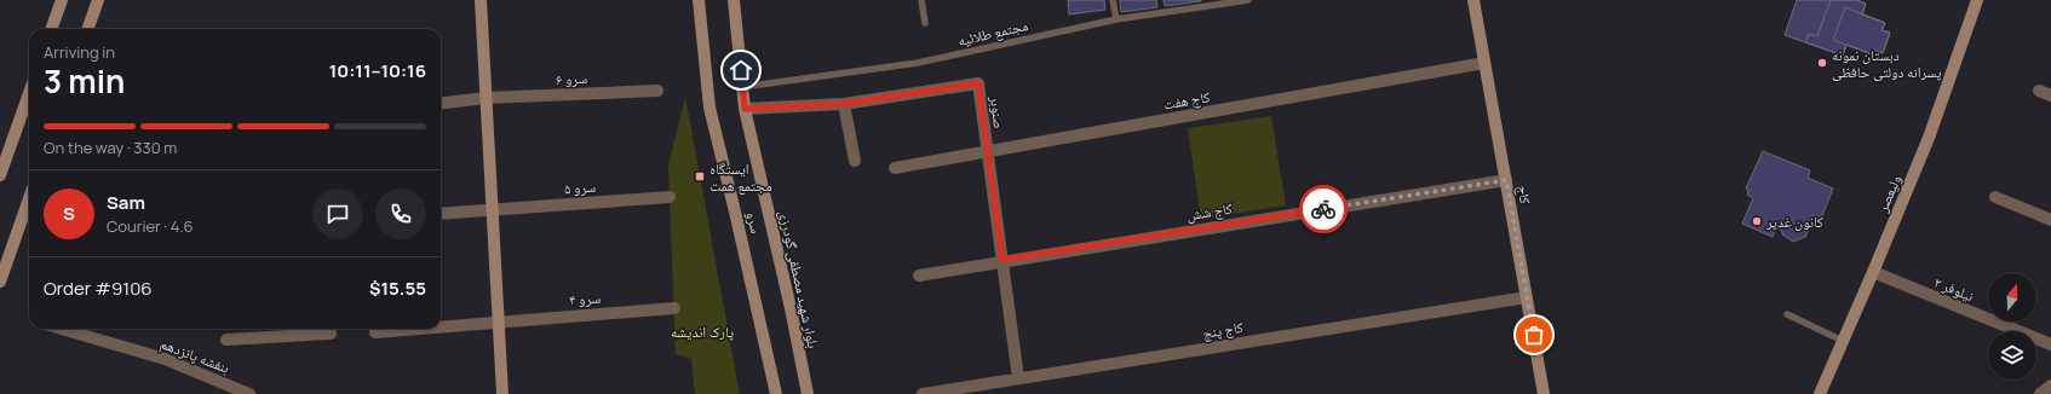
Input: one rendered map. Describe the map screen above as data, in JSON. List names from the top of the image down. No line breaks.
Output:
{"streets":{"street":["سرو ۶","کاج هفت","صنوبر","سرو ۵","ولیعصر","کاج","کاج شش","سرو","بلوار شهید مصطفی گودرزی","نیلوفر ۲","سرو ۴","کاج پنج","بنفشه پانزدهم"],"lane":["مجتمع طلائیه"]},"crossings":[["مجتمع طلائیه","بلوار شهید مصطفی گودرزی"],["کاج هفت","صنوبر"],["کاج هفت","کاج"],["صنوبر","کاج شش"],["صنوبر","بلوار شهید مصطفی گودرزی"],["صنوبر","کاج پنج"],["ولیعصر","نیلوفر ۲"],["کاج","کاج شش"],["کاج","کاج پنج"]],"parks":["پارک اندیشه"],"places":{"other":["دبستان نمونه پسرانه دولتی حافظی","کانون غدیر"],"transit":["ایستگاه مجتمع همت"]},"north":"top","page":{"heading":["3 min","Arriving in","10:11–10:16"],"panel":["Sam","Courier · 4.6","Order #9106","$15.55"],"bar":"On the way · 330 m","round":"S"}}
